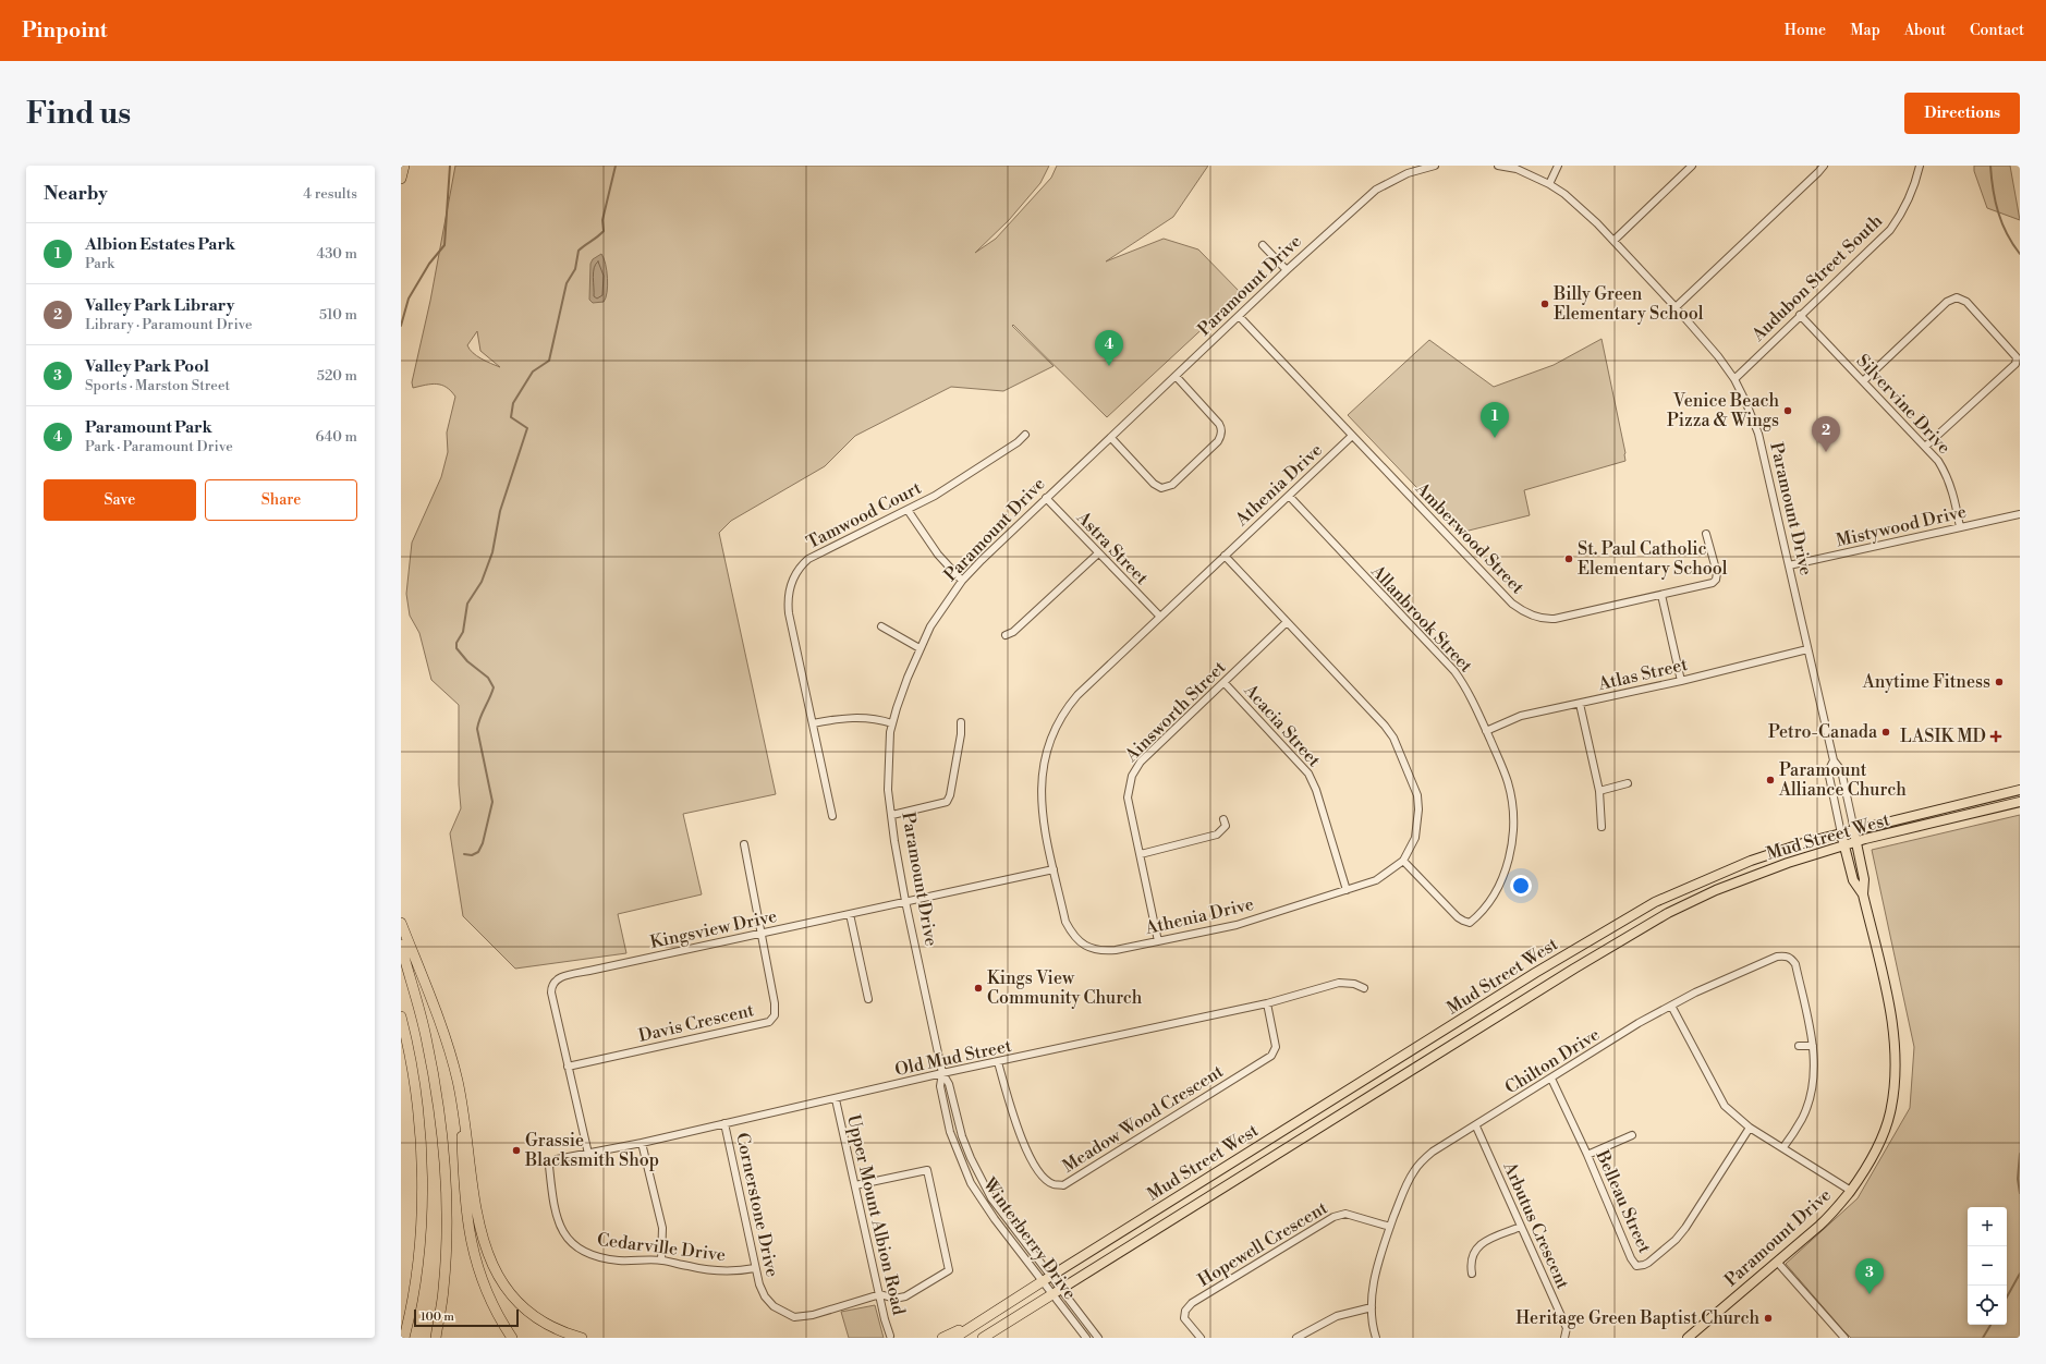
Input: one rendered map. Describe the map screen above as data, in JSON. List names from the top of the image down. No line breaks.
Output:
{"streets":{"main road":["Paramount Drive","Mud Street West"],"street":["Audubon Street South","Silvervine Drive","Athenia Drive","Tamwood Court","Mistywood Drive","Amberwood Street","Astra Street","Allanbrook Street","Atlas Street","Ainsworth Street","Acacia Street","Kingsview Drive","Davis Crescent","Old Mud Street","Chilton Drive","Meadow Wood Crescent","Belleau Street","Cornerstone Drive","Upper Mount Albion Road","Arbutus Crescent","Winterberry Drive","Hopewell Crescent","Cedarville Drive"]},"crossings":[["Audubon Street South","Paramount Drive"],["Audubon Street South","Silvervine Drive"],["Paramount Drive","Mistywood Drive"],["Paramount Drive","Amberwood Street"],["Paramount Drive","Astra Street"],["Paramount Drive","Atlas Street"],["Paramount Drive","Mud Street West"],["Paramount Drive","Kingsview Drive"],["Paramount Drive","Old Mud Street"],["Paramount Drive","Winterberry Drive"],["Silvervine Drive","Mistywood Drive"],["Athenia Drive","Amberwood Street"],["Athenia Drive","Astra Street"],["Athenia Drive","Allanbrook Street"],["Athenia Drive","Ainsworth Street"],["Athenia Drive","Acacia Street"],["Athenia Drive","Kingsview Drive"],["Allanbrook Street","Atlas Street"],["Ainsworth Street","Acacia Street"],["Mud Street West","Winterberry Drive"],["Kingsview Drive","Davis Crescent"],["Kingsview Drive","Old Mud Street"],["Old Mud Street","Meadow Wood Crescent"],["Old Mud Street","Cornerstone Drive"],["Old Mud Street","Upper Mount Albion Road"],["Old Mud Street","Winterberry Drive"],["Old Mud Street","Cedarville Drive"],["Chilton Drive","Belleau Street"],["Chilton Drive","Arbutus Crescent"],["Chilton Drive","Hopewell Crescent"],["Cornerstone Drive","Upper Mount Albion Road"],["Cornerstone Drive","Cedarville Drive"]],"places":{"other":["Billy Green Elementary School","Venice Beach Pizza & Wings","St. Paul Catholic Elementary School","Anytime Fitness","Petro-Canada","Paramount Alliance Church","Kings View Community Church","Grassie Blacksmith Shop","Heritage Green Baptist Church"],"health":["LASIK MD"]},"scale_bar":"100 m","page":{"header":"Pinpoint","nav":["Home","Map","About","Contact"],"buttons":["Directions",["Save","Share"]],"title":"Find us","heading":["Nearby","4 results"],"list":[{"mark":"1","name":"Albion Estates Park","note":"Park","value":"430 m"},{"mark":"2","name":"Valley Park Library","note":"Library · Paramount Drive","value":"510 m"},{"mark":"3","name":"Valley Park Pool","note":"Sports · Marston Street","value":"520 m"},{"mark":"4","name":"Paramount Park","note":"Park · Paramount Drive","value":"640 m"}],"pins":["4","1","2","3"],"map_buttons":["+","−"],"scale":"100 m"}}
